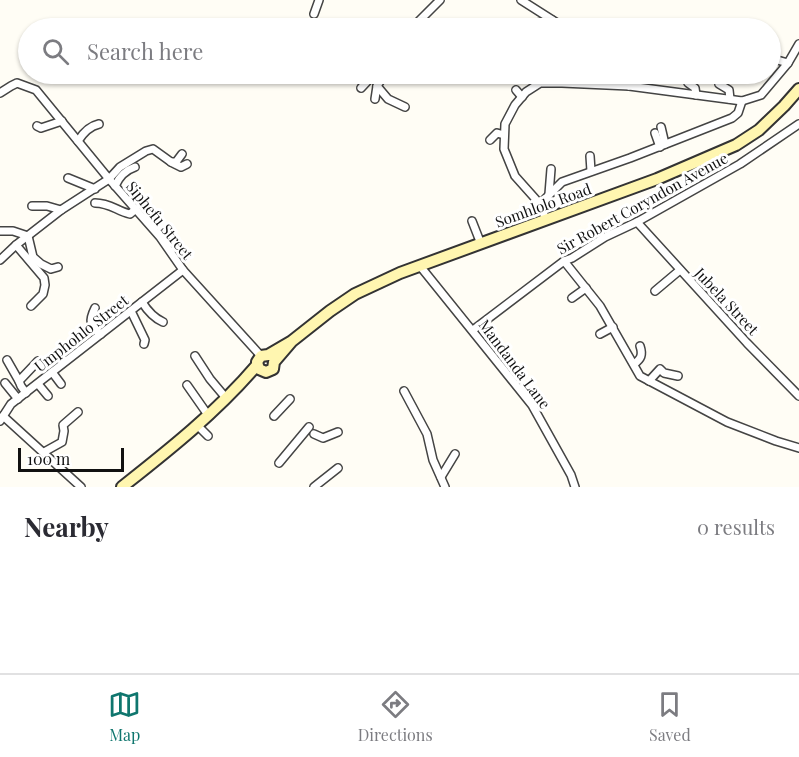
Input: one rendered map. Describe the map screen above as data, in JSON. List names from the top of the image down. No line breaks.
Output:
{"streets":{"main road":["Somhlolo Road"],"street":["Sir Robert Coryndon Avenue","Siphefu Street","Jubela Street","Umphohlo Street","Mandanda Lane"]},"crossings":[["Sir Robert Coryndon Avenue","Jubela Street"],["Sir Robert Coryndon Avenue","Mandanda Lane"],["Somhlolo Road","Siphefu Street"],["Somhlolo Road","Mandanda Lane"],["Siphefu Street","Umphohlo Street"]],"scale_bar":"100 m","page":{"search":"Search here","scale":"100 m","heading":["Nearby","0 results"],"nav":["Map","Directions","Saved"]}}
